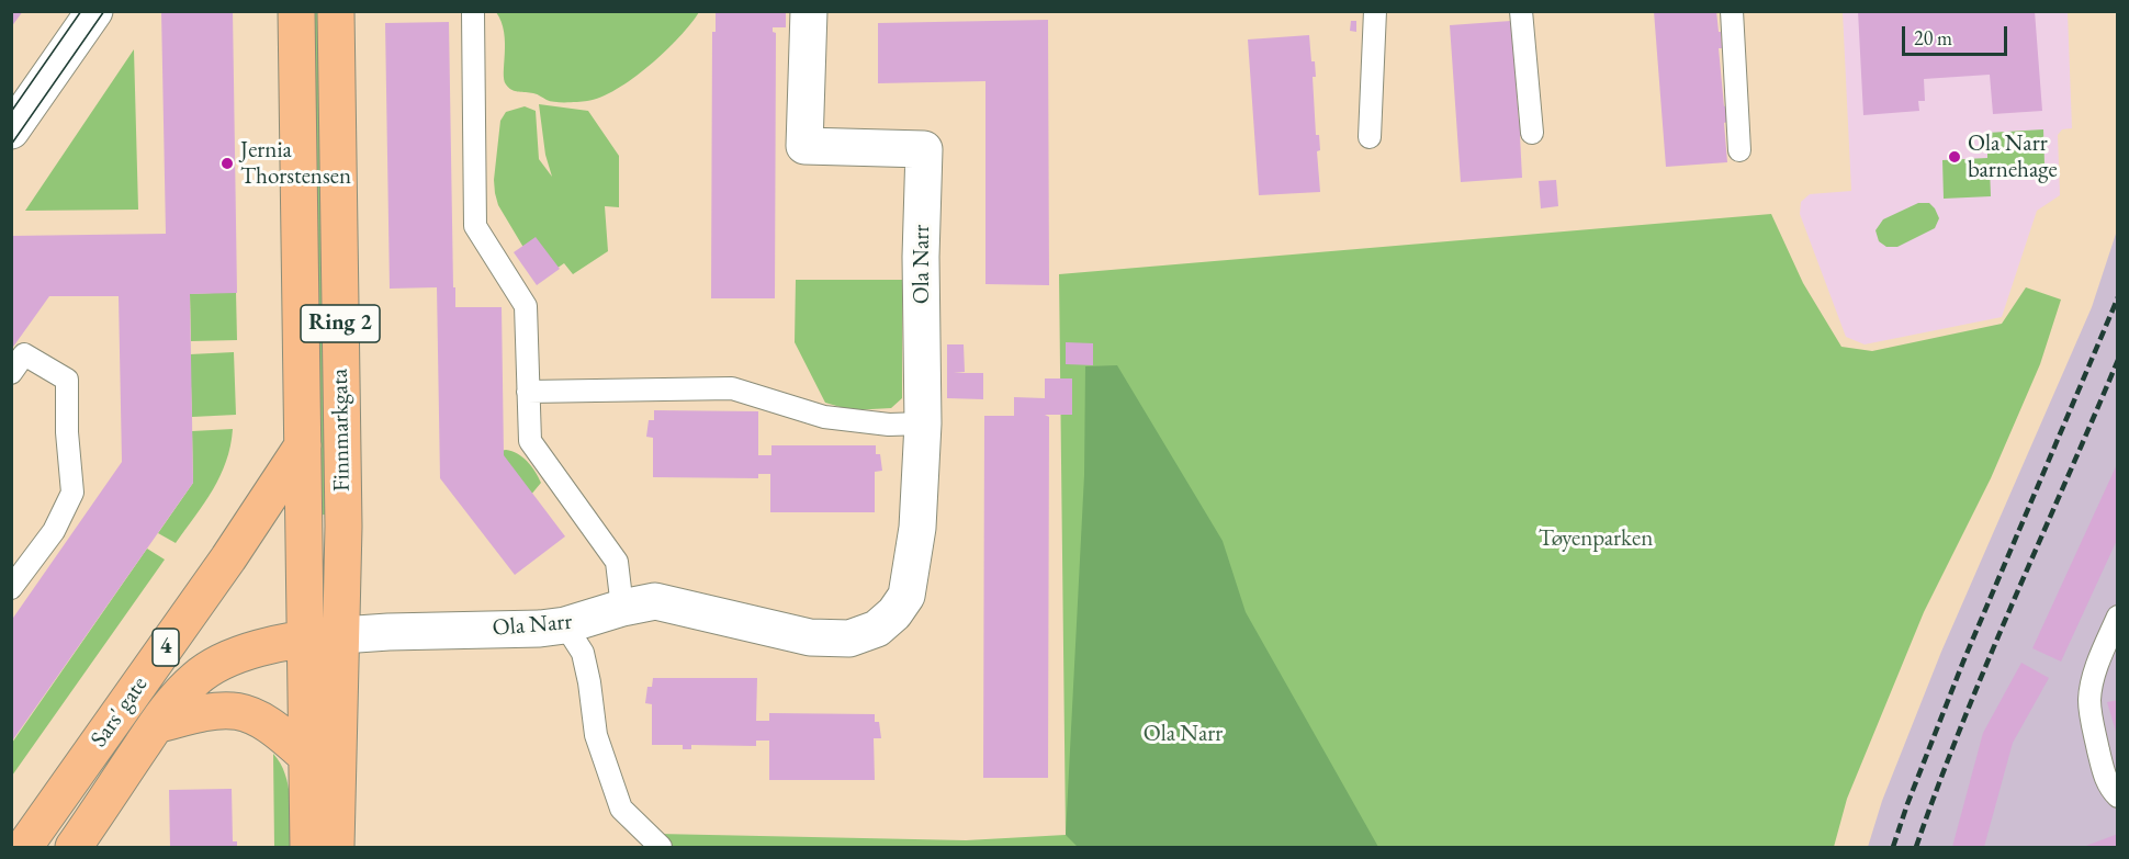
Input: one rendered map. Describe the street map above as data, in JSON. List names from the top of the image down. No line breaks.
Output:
{"streets":{"main road":["Ring 2","Finnmarkgata","4","Sars' gate"],"street":["Ola Narr"]},"crossings":[["Ola Narr","Finnmarkgata"],["Ola Narr","Sars' gate"],["Finnmarkgata","Sars' gate"]],"parks":["Tøyenparken","Ola Narr"],"places":["Ola Narr barnehage","Jernia Thorstensen"],"scale_bar":"20 m"}
